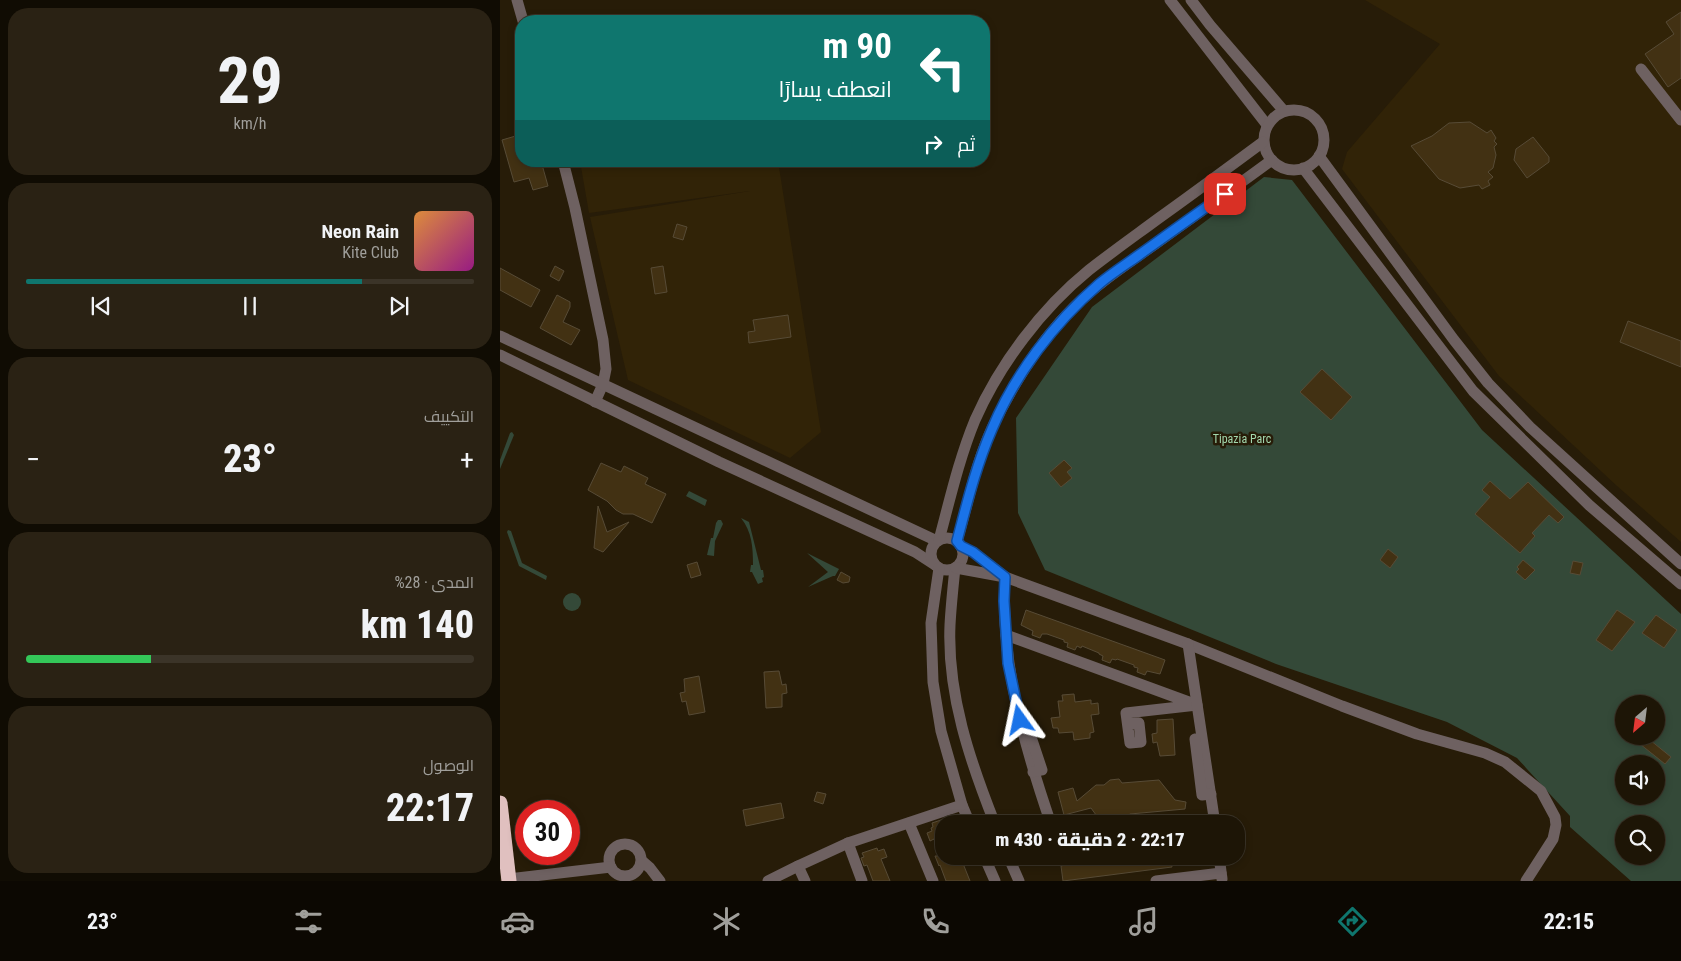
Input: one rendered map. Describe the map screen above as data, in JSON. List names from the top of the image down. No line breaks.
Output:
{"parks":["Tipazia Parc"],"north":"bottom left","page":{"tile":[["29","km/h"],"التكييف",["المدى · 28%","140 km"],["الوصول","22:17"]],"turn":["90 m","انعطف يسارًا"],"then":"ثم","song":["Neon Rain","Kite Club"],"heat":["−","23°","+"],"limit":"30","trip":"22:17 · 2 دقيقة · 430 m","tabs":["22:15","23°"]}}
